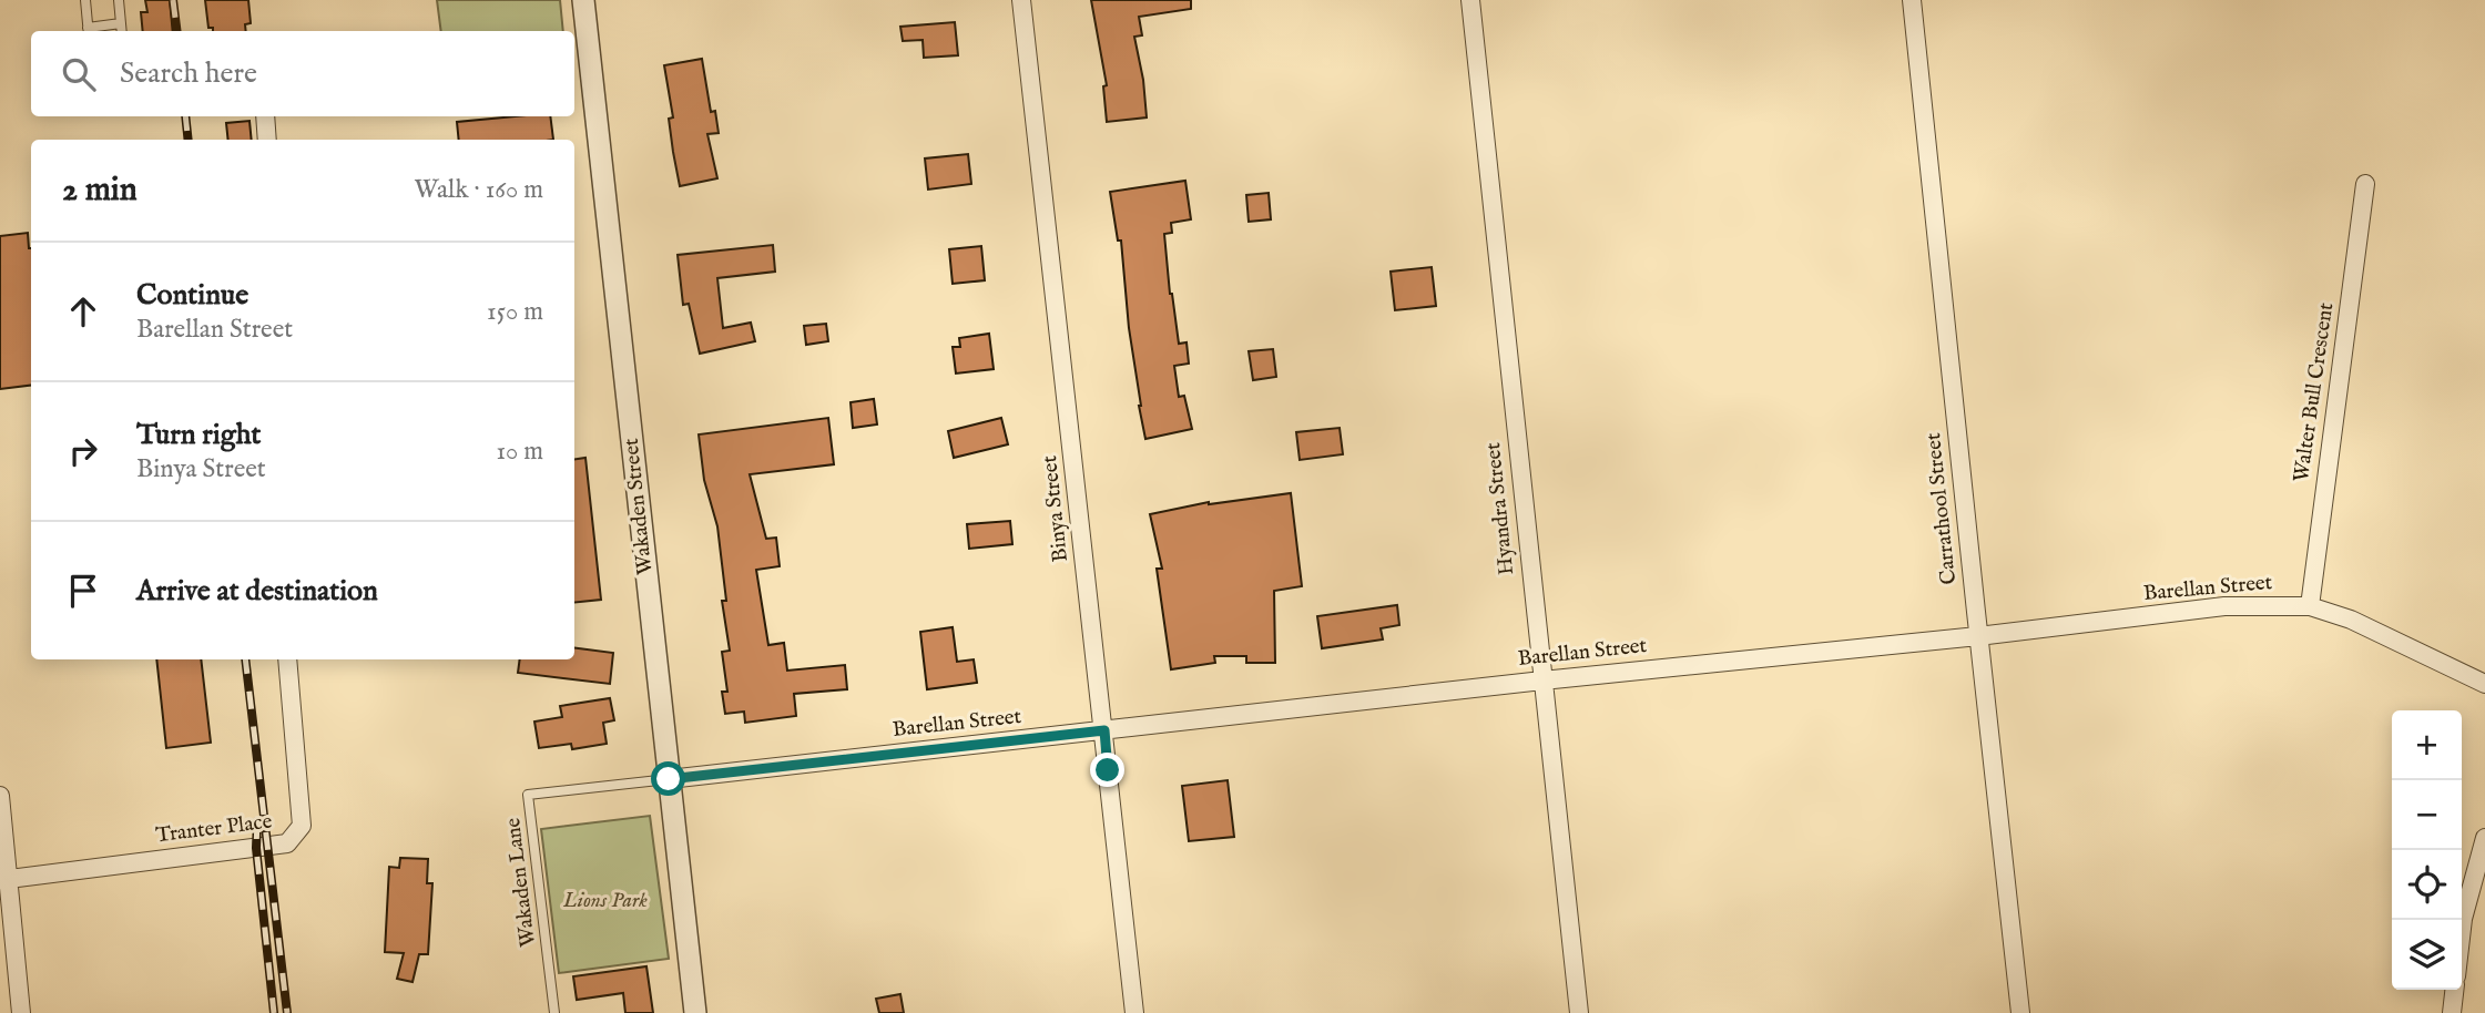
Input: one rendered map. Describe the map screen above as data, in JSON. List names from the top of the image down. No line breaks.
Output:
{"streets":{"street":["Walter Bull Crescent","Wakaden Street","Binya Street","Hyandra Street","Carrathool Street","Barellan Street","Tranter Place"],"lane":["Wakaden Lane"]},"crossings":[["Walter Bull Crescent","Barellan Street"],["Wakaden Street","Barellan Street"],["Wakaden Street","Wakaden Lane"],["Binya Street","Barellan Street"],["Hyandra Street","Barellan Street"],["Carrathool Street","Barellan Street"],["Barellan Street","Wakaden Lane"]],"parks":["Lions Park"],"page":{"search":"Search here","heading":["2 min","Walk · 160 m"],"list":[["Continue","Barellan Street","150 m"],["Turn right","Binya Street","10 m"],"Arrive at destination"],"map_buttons":["+","−"]}}
